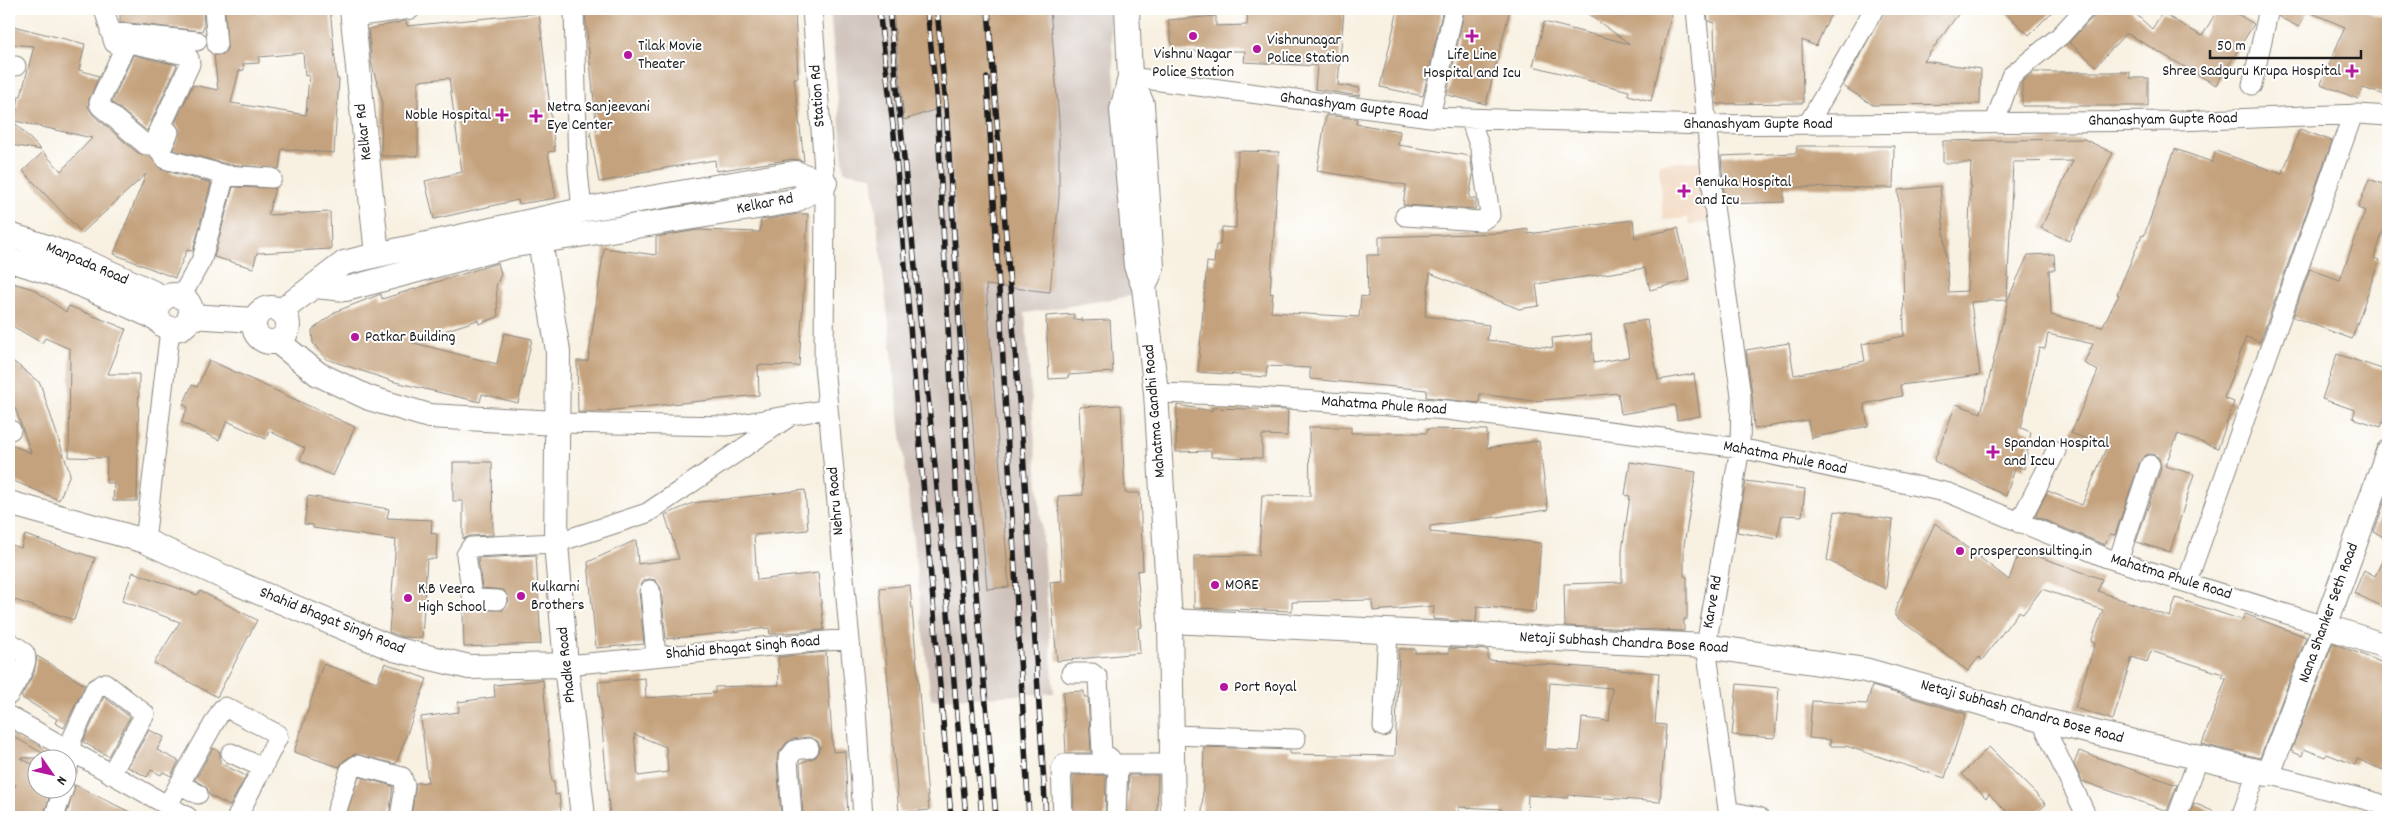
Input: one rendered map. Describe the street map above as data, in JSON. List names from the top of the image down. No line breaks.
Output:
{"streets":{"street":["Station Rd","Ghanashyam Gupte Road","Kelkar Rd","Manpada Road","Mahatma Phule Road","Mahatma Gandhi Road","Nehru Road","Karve Rd","Nana Shanker Seth Road","Shahid Bhagat Singh Road","Netaji Subhash Chandra Bose Road","Phadke Road"]},"crossings":[["Station Rd","Kelkar Rd"],["Station Rd","Nehru Road"],["Ghanashyam Gupte Road","Mahatma Gandhi Road"],["Ghanashyam Gupte Road","Karve Rd"],["Kelkar Rd","Nehru Road"],["Kelkar Rd","Phadke Road"],["Mahatma Phule Road","Mahatma Gandhi Road"],["Mahatma Phule Road","Karve Rd"],["Mahatma Phule Road","Nana Shanker Seth Road"],["Mahatma Gandhi Road","Netaji Subhash Chandra Bose Road"],["Nehru Road","Shahid Bhagat Singh Road"],["Karve Rd","Netaji Subhash Chandra Bose Road"],["Nana Shanker Seth Road","Netaji Subhash Chandra Bose Road"],["Shahid Bhagat Singh Road","Phadke Road"]],"places":{"other":["Vishnu Nagar Police Station","Vishnunagar Police Station","Tilak Movie Theater","Patkar Building","prosperconsulting.in","MORE","Kulkarni Brothers","K.B Veera High School","Port Royal"],"health":["Life Line Hospital and Icu","Shree Sadguru Krupa Hospital","Noble Hospital","Netra Sanjeevani Eye Center","Renuka Hospital and Icu","Spandan Hospital and Iccu"]},"scale_bar":"50 m","north":"bottom right"}
